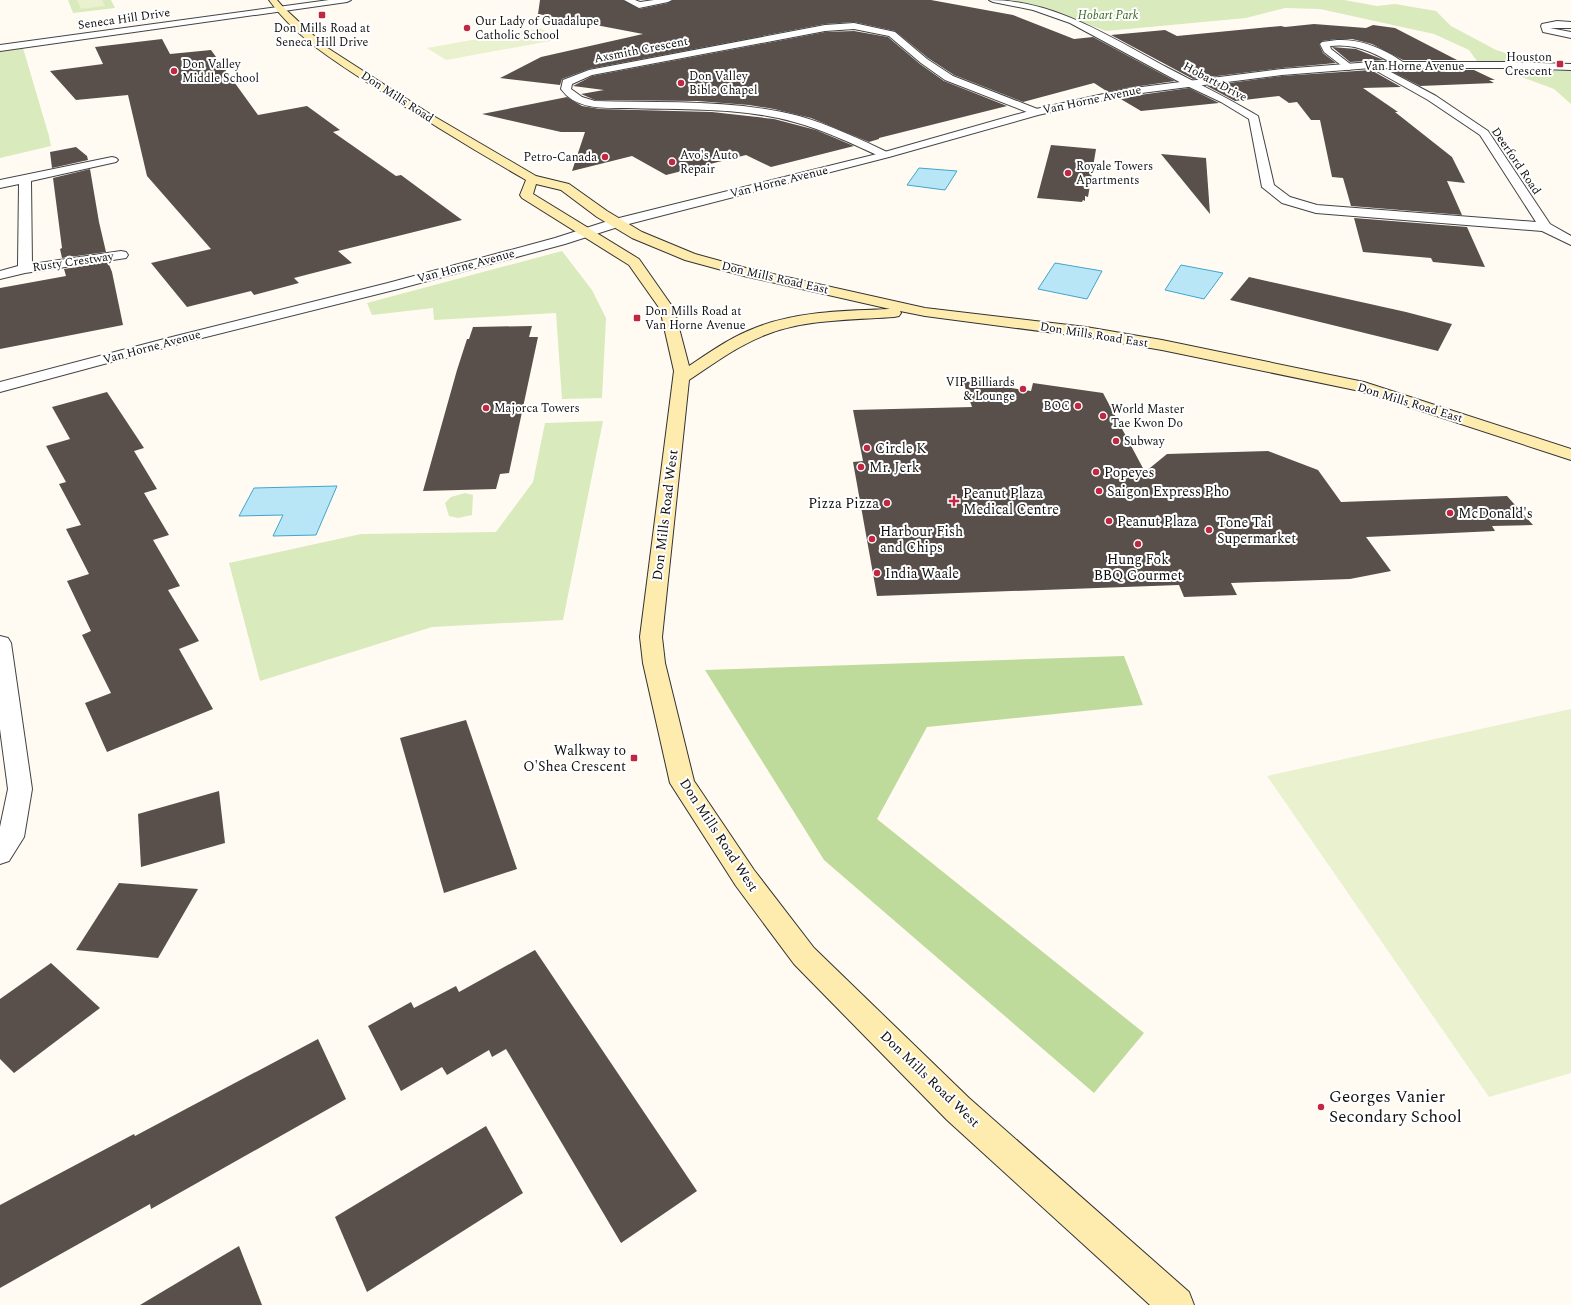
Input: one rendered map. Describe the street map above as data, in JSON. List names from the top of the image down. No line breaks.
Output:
{"streets":{"main road":["Don Mills Road","Don Mills Road East","Don Mills Road West"],"street":["Seneca Hill Drive","Axsmith Crescent","Van Horne Avenue","Hobart Drive","Deerford Road","Rusty Crestway"]},"crossings":[["Seneca Hill Drive","Don Mills Road"],["Axsmith Crescent","Van Horne Avenue"],["Van Horne Avenue","Hobart Drive"],["Van Horne Avenue","Don Mills Road"],["Van Horne Avenue","Deerford Road"],["Van Horne Avenue","Don Mills Road East"],["Van Horne Avenue","Don Mills Road West"],["Hobart Drive","Deerford Road"],["Don Mills Road","Don Mills Road East"]],"parks":["Hobart Park"],"places":{"transit":["Don Mills Road at Seneca Hill Drive","Houston Crescent","Don Mills Road at Van Horne Avenue","Walkway to O'Shea Crescent"],"other":["Our Lady of Guadalupe Catholic School","Don Valley Middle School","Don Valley Bible Chapel","Petro-Canada","Avo's Auto Repair","Royale Towers Apartments","VIP Billiards & Lounge","BOC","Majorca Towers","World Master Tae Kwon Do","Subway","Circle K","Mr. Jerk","Popeyes","Saigon Express Pho","Pizza Pizza","McDonald's","Peanut Plaza","Tone Tai Supermarket","Harbour Fish and Chips","Hung Fok BBQ Gourmet","India Waale","Georges Vanier Secondary School"],"health":["Peanut Plaza Medical Centre"]}}
